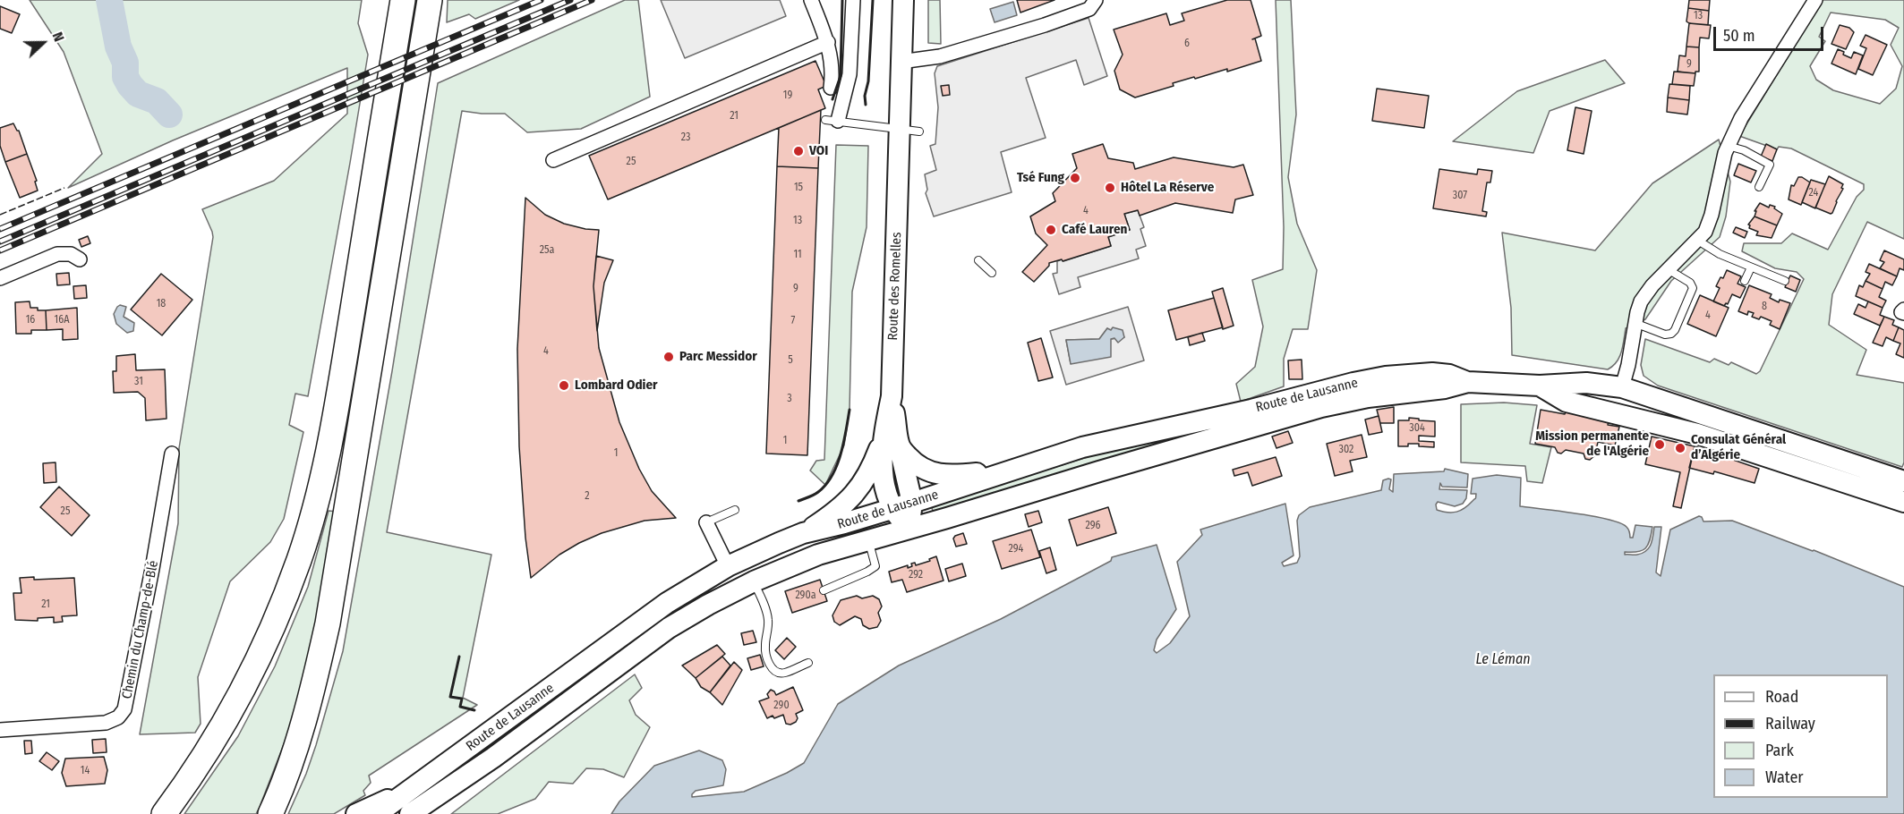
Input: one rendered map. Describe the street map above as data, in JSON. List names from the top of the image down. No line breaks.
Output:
{"streets":{"main road":["Route des Romelles","Route de Lausanne"],"street":["Chemin du Champ-de-Blé"]},"water":["Le Léman"],"places":["VOI","Tsé Fung","Hôtel La Réserve","Café Lauren","Parc Messidor","Lombard Odier","Mission permanente de l'Algérie","Consulat Général d’Algérie"],"house_numbers":["13","6","9","19","21","23","25","15","24","307","4","13","25a","11","9","18","8","4","16","16A","7","4","5","31","3","304","1","302","1","2","25","296","294","292","290a","21","290","14"],"legend":["Road","Railway","Park","Water"],"scale_bar":"50 m","north":"right"}
